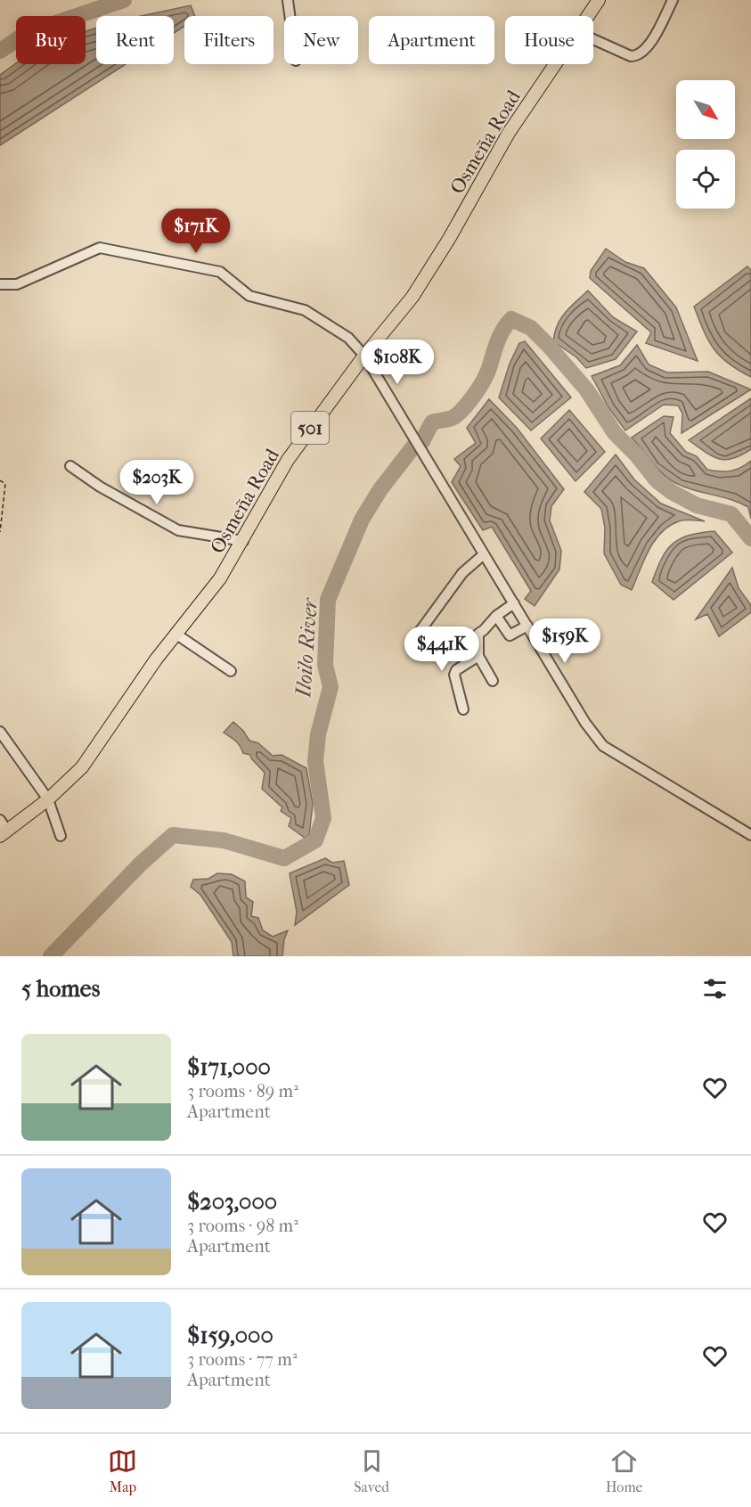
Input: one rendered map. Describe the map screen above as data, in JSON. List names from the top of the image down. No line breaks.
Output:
{"streets":{"main road":["Osmeña Road","501"]},"water":["Iloilo River"],"north":"bottom right","page":{"chip":["Buy","Rent","Filters","New","Apartment","House"],"price":["$171K","$108K","$203K","$159K","$441K"],"heading":"5 homes","list":[{"name":"$171,000","note":"3 rooms · 89 m² · Apartment"},{"name":"$203,000","note":"3 rooms · 98 m² · Apartment"},{"name":"$159,000","note":"3 rooms · 77 m² · Apartment"}],"tabs":["Map","Saved","Home"]}}
